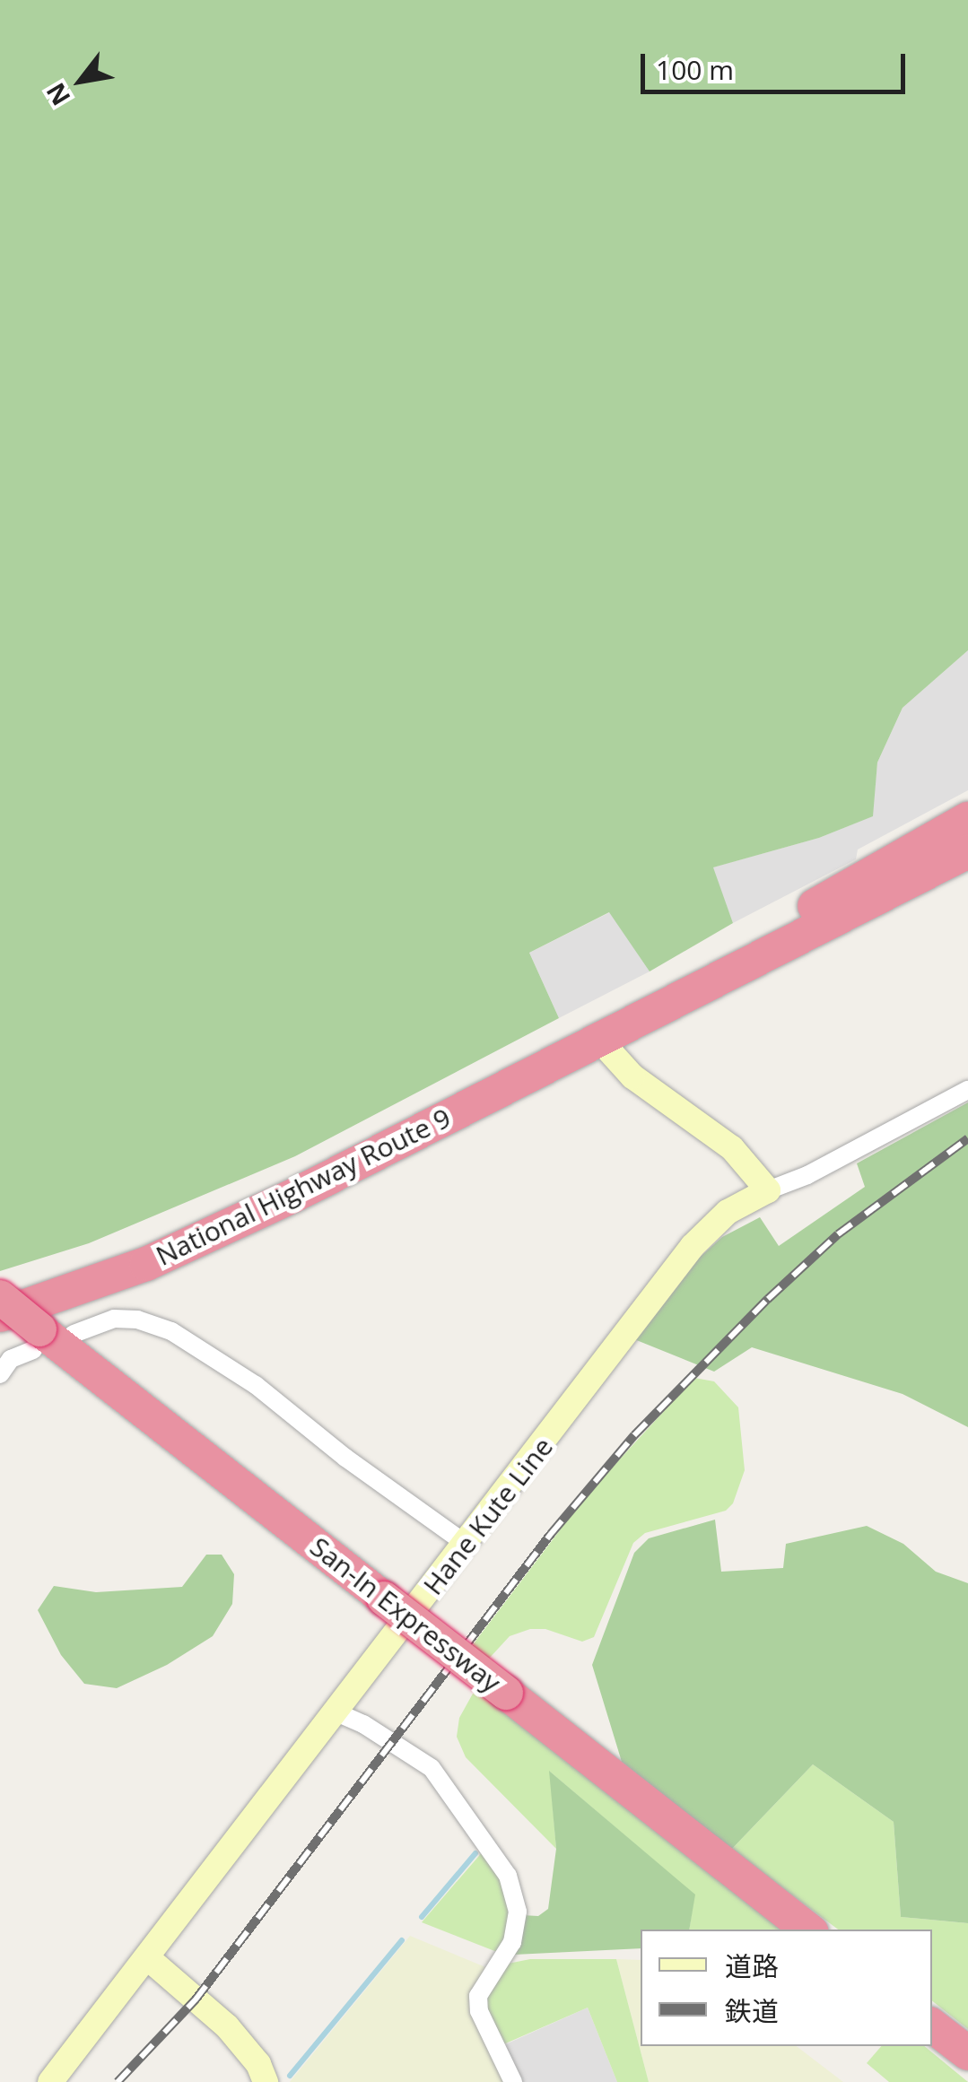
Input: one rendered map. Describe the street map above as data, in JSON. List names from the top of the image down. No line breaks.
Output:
{"streets":{"highway":["National Highway Route 9","San-In Expressway"],"main road":["Hane Kute Line"]},"legend":["道路","鉄道"],"scale_bar":"100 m","north":"bottom left"}
